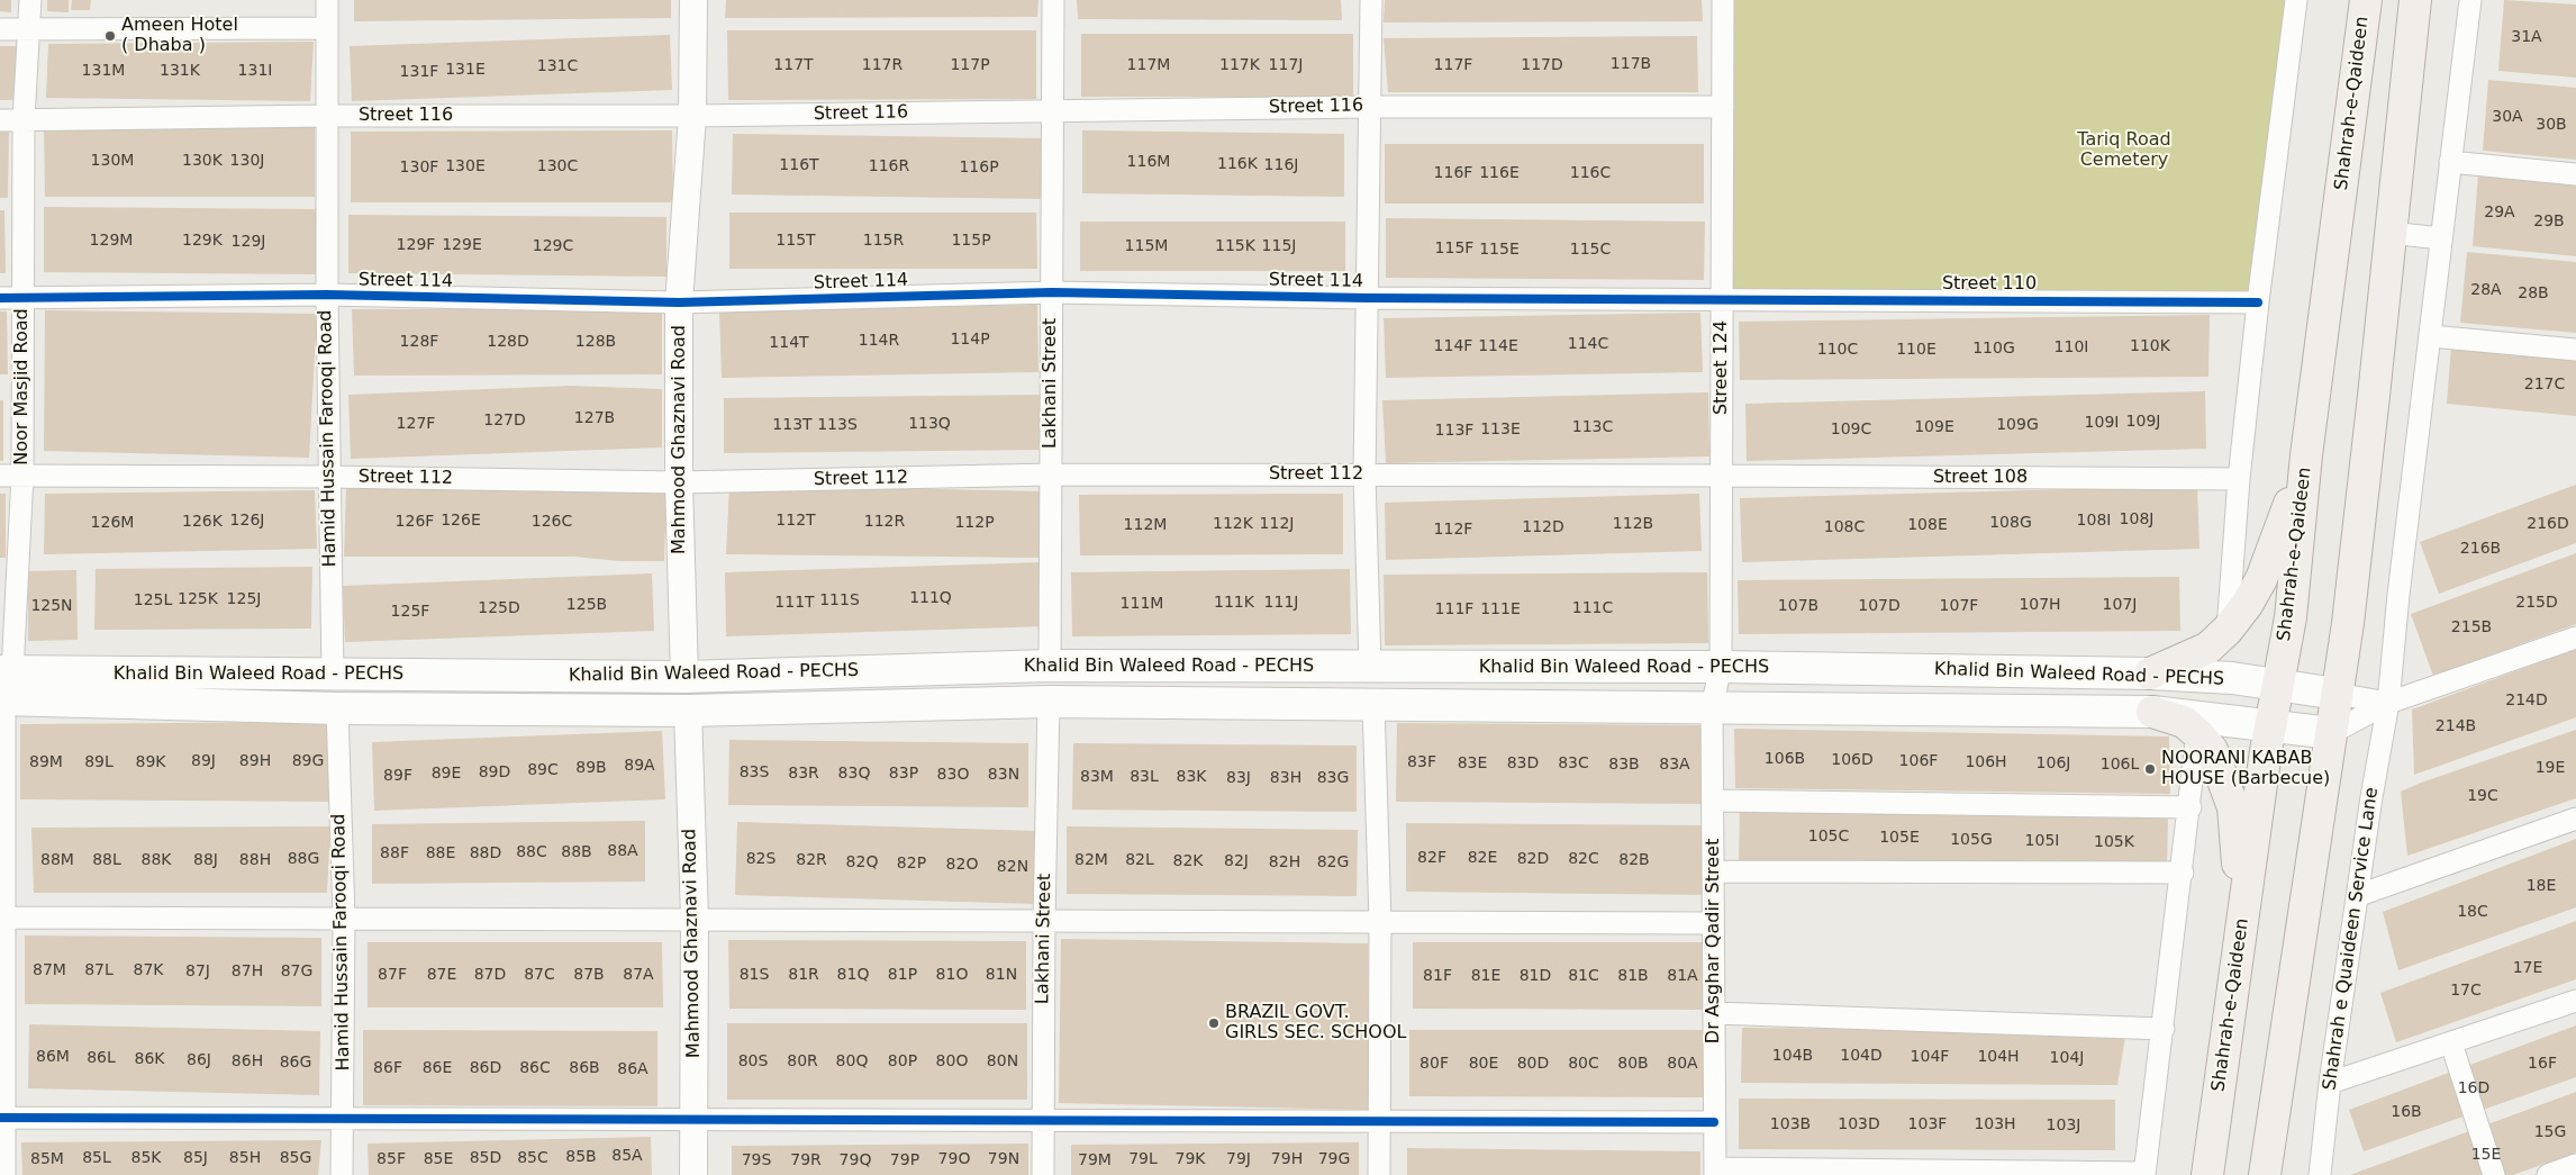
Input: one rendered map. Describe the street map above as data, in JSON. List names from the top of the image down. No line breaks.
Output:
{"streets":{"main road":["Shahrah-e-Qaideen","Khalid Bin Waleed Road - PECHS"],"street":["Street 116","Street 114","Street 110","Street 124","Lakhani Street","Noor Masjid Road","Hamid Hussain Farooqi Road","Mahmood Ghaznavi Road","Street 112","Street 108","Shahrah e Quaideen Service Lane","Dr Asghar Qadir Street"]},"crossings":[["Shahrah-e-Qaideen","Khalid Bin Waleed Road - PECHS"],["Street 116","Street 124"],["Street 116","Lakhani Street"],["Street 116","Noor Masjid Road"],["Street 116","Hamid Hussain Farooqi Road"],["Street 116","Mahmood Ghaznavi Road"],["Street 114","Street 110"],["Street 114","Street 124"],["Street 114","Lakhani Street"],["Street 114","Noor Masjid Road"],["Street 114","Hamid Hussain Farooqi Road"],["Street 114","Mahmood Ghaznavi Road"],["Street 110","Street 124"],["Street 124","Street 112"],["Street 124","Street 108"],["Street 124","Khalid Bin Waleed Road - PECHS"],["Street 124","Dr Asghar Qadir Street"],["Lakhani Street","Street 112"],["Lakhani Street","Khalid Bin Waleed Road - PECHS"],["Noor Masjid Road","Street 112"],["Noor Masjid Road","Khalid Bin Waleed Road - PECHS"],["Hamid Hussain Farooqi Road","Street 112"],["Hamid Hussain Farooqi Road","Khalid Bin Waleed Road - PECHS"],["Mahmood Ghaznavi Road","Street 112"],["Mahmood Ghaznavi Road","Khalid Bin Waleed Road - PECHS"],["Street 112","Street 108"],["Khalid Bin Waleed Road - PECHS","Dr Asghar Qadir Street"]],"parks":["Tariq Road Cemetery"],"places":["Ameen Hotel ( Dhaba )","NOORANI KABAB HOUSE (Barbecue)","BRAZIL GOVT. GIRLS SEC. SCHOOL"],"house_numbers":["31A","117B","117T","117R","117P","117M","117K","117J","117F","117D","131C","131E","131M","131K","131I","131F","30A","30B","130M","130K","130J","116M","116K","116T","116J","130E","130C","116R","130F","116P","116F","116E","116C","29A","29B","129M","129K","115T","115R","115P","129J","129F","129E","129C","115M","115K","115J","115F","115E","115C","28A","28B","114P","114R","128F","128D","128B","114T","114C","114F","114E","110K","110I","110G","110C","110E","217C","127B","127D","109J","109I","127F","113Q","113T","113S","109G","113C","109E","113E","109C","113F","108J","126J","126E","112T","108I","126K","126F","126C","112R","126M","112P","108G","112K","112J","112B","216D","112M","108E","112D","108C","112F","216B","111Q","125K","125J","125L","111S","111T","111K","111J","215D","111M","125B","107H","107J","125N","107B","107D","107F","125D","111C","111F","111E","125F","215B","214D","214B","106B","106D","89J","89H","89G","106F","89M","89L","89K","83F","106H","83E","83D","83C","106J","83B","83A","106L","89A","89B","19E","89C","89D","83S","89E","83R","83Q","83P","83O","83N","89F","83M","83L","83K","83J","83H","83G","19C","105C","105E","105G","105I","105K","88A","88C","88B","88F","88E","88D","82F","82E","88G","82S","82D","82C","88M","88L","88K","88J","88H","82R","82M","82L","82B","82K","82J","82Q","82H","82G","82P","82O","82N","18E","18C","17E","87M","87L","87K","87J","87H","87G","87F","87E","87D","87C","87B","87A","81S","81R","81Q","81P","81O","81N","81F","81E","81D","81C","81B","81A","17C","104B","104D","86M","104F","104H","86L","104J","86K","86J","86H","80S","80R","80Q","80P","80O","80N","86G","80F","80E","80D","80C","80B","80A","16F","86F","86E","86D","86C","86B","86A","16D","16B","103B","103D","103F","103H","103J","15G","15E","85A","85B","85L","85K","85J","85H","85G","85D","85C","85M","85F","85E","79O","79N","79L","79K","79J","79H","79G","79S","79R","79Q","79P","79M"]}
